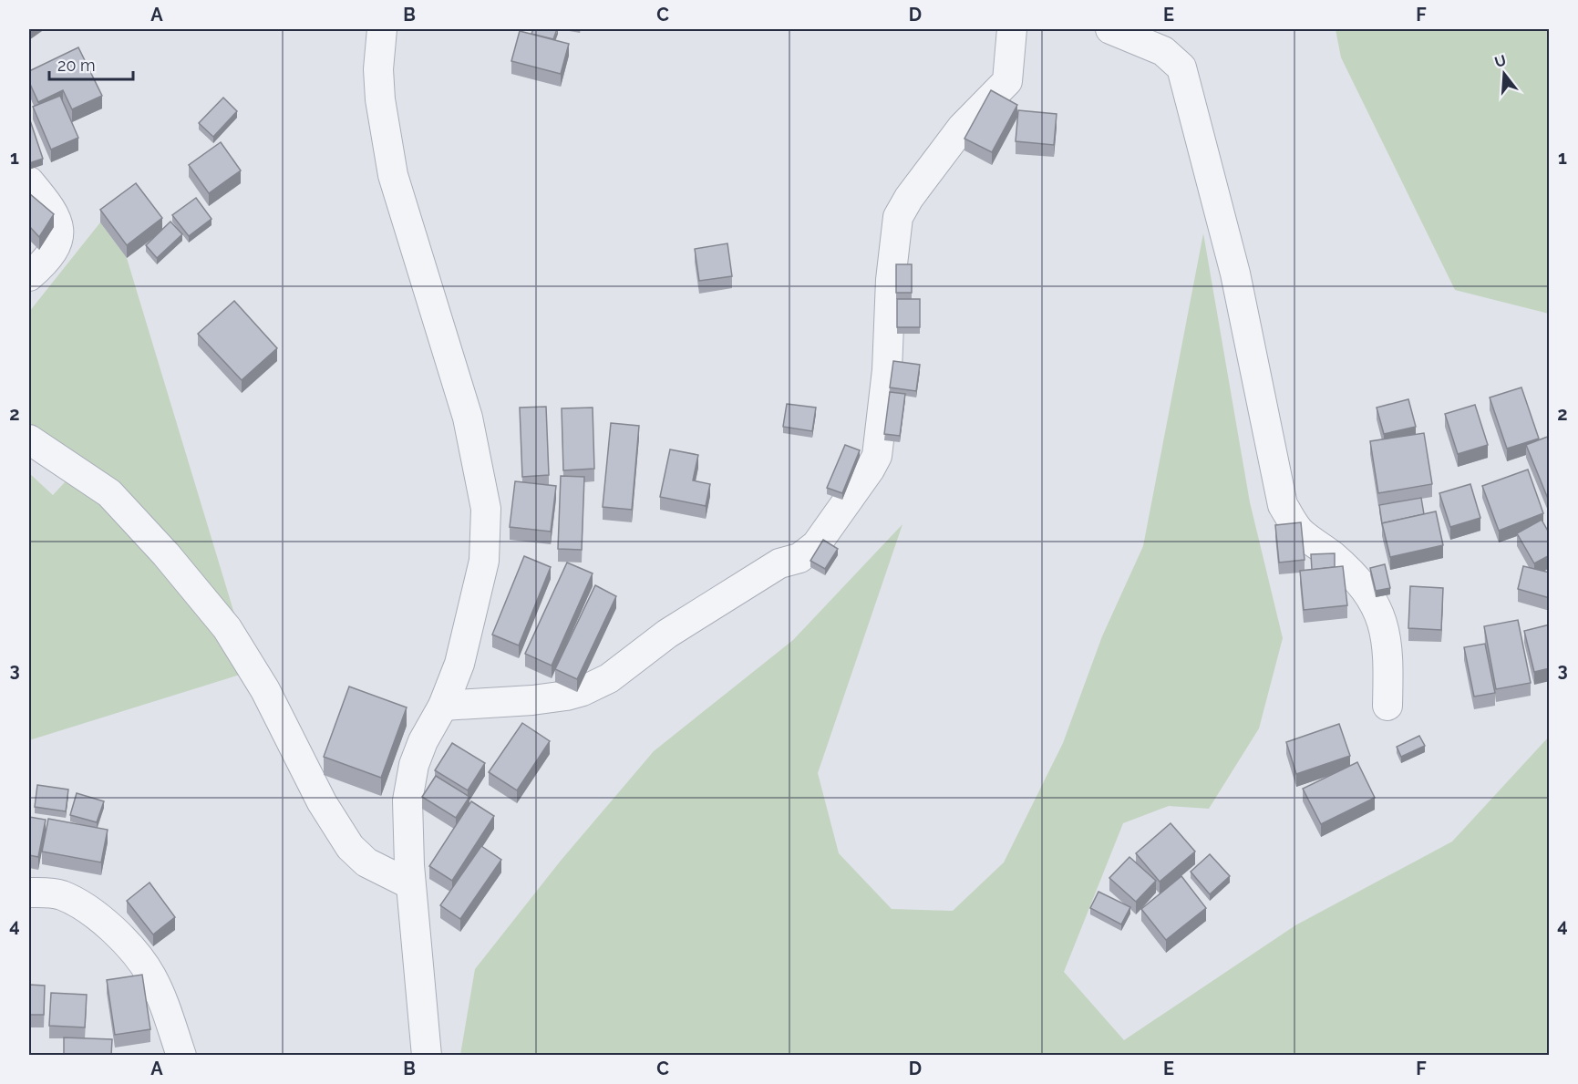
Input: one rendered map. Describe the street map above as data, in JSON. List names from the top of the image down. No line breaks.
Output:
{"scale_bar":"20 m","north":"top","grid":{"columns":["A","B","C","D","E","F"],"rows":["1","2","3","4"]}}
